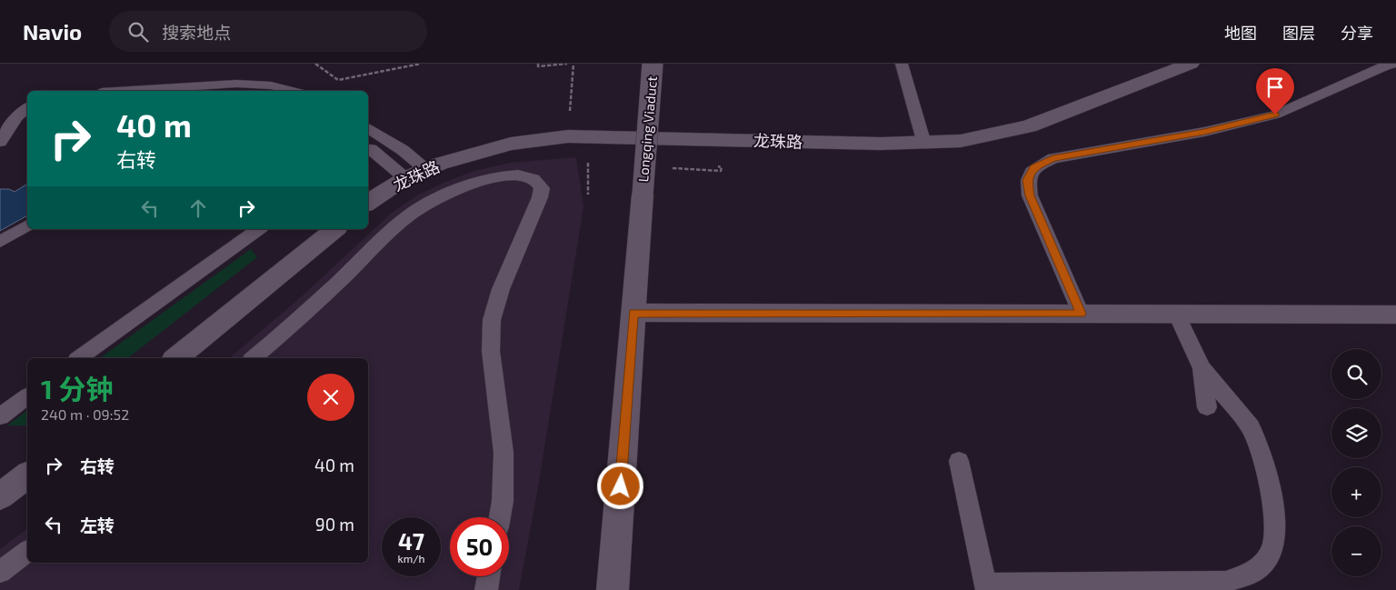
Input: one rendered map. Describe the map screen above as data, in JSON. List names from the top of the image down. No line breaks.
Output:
{"streets":{"street":["Longqing Viaduct","龙珠路"]},"page":{"header":"Navio","search":"搜索地点","nav":["地图","图层","分享"],"turn":["40 m","右转"],"map_buttons":["+","−"],"heading":["1 分钟","240 m · 09:52"],"list":[{"name":"右转","value":"40 m"},{"name":"左转","value":"90 m"}],"speed":"47 km/h","limit":"50"}}
